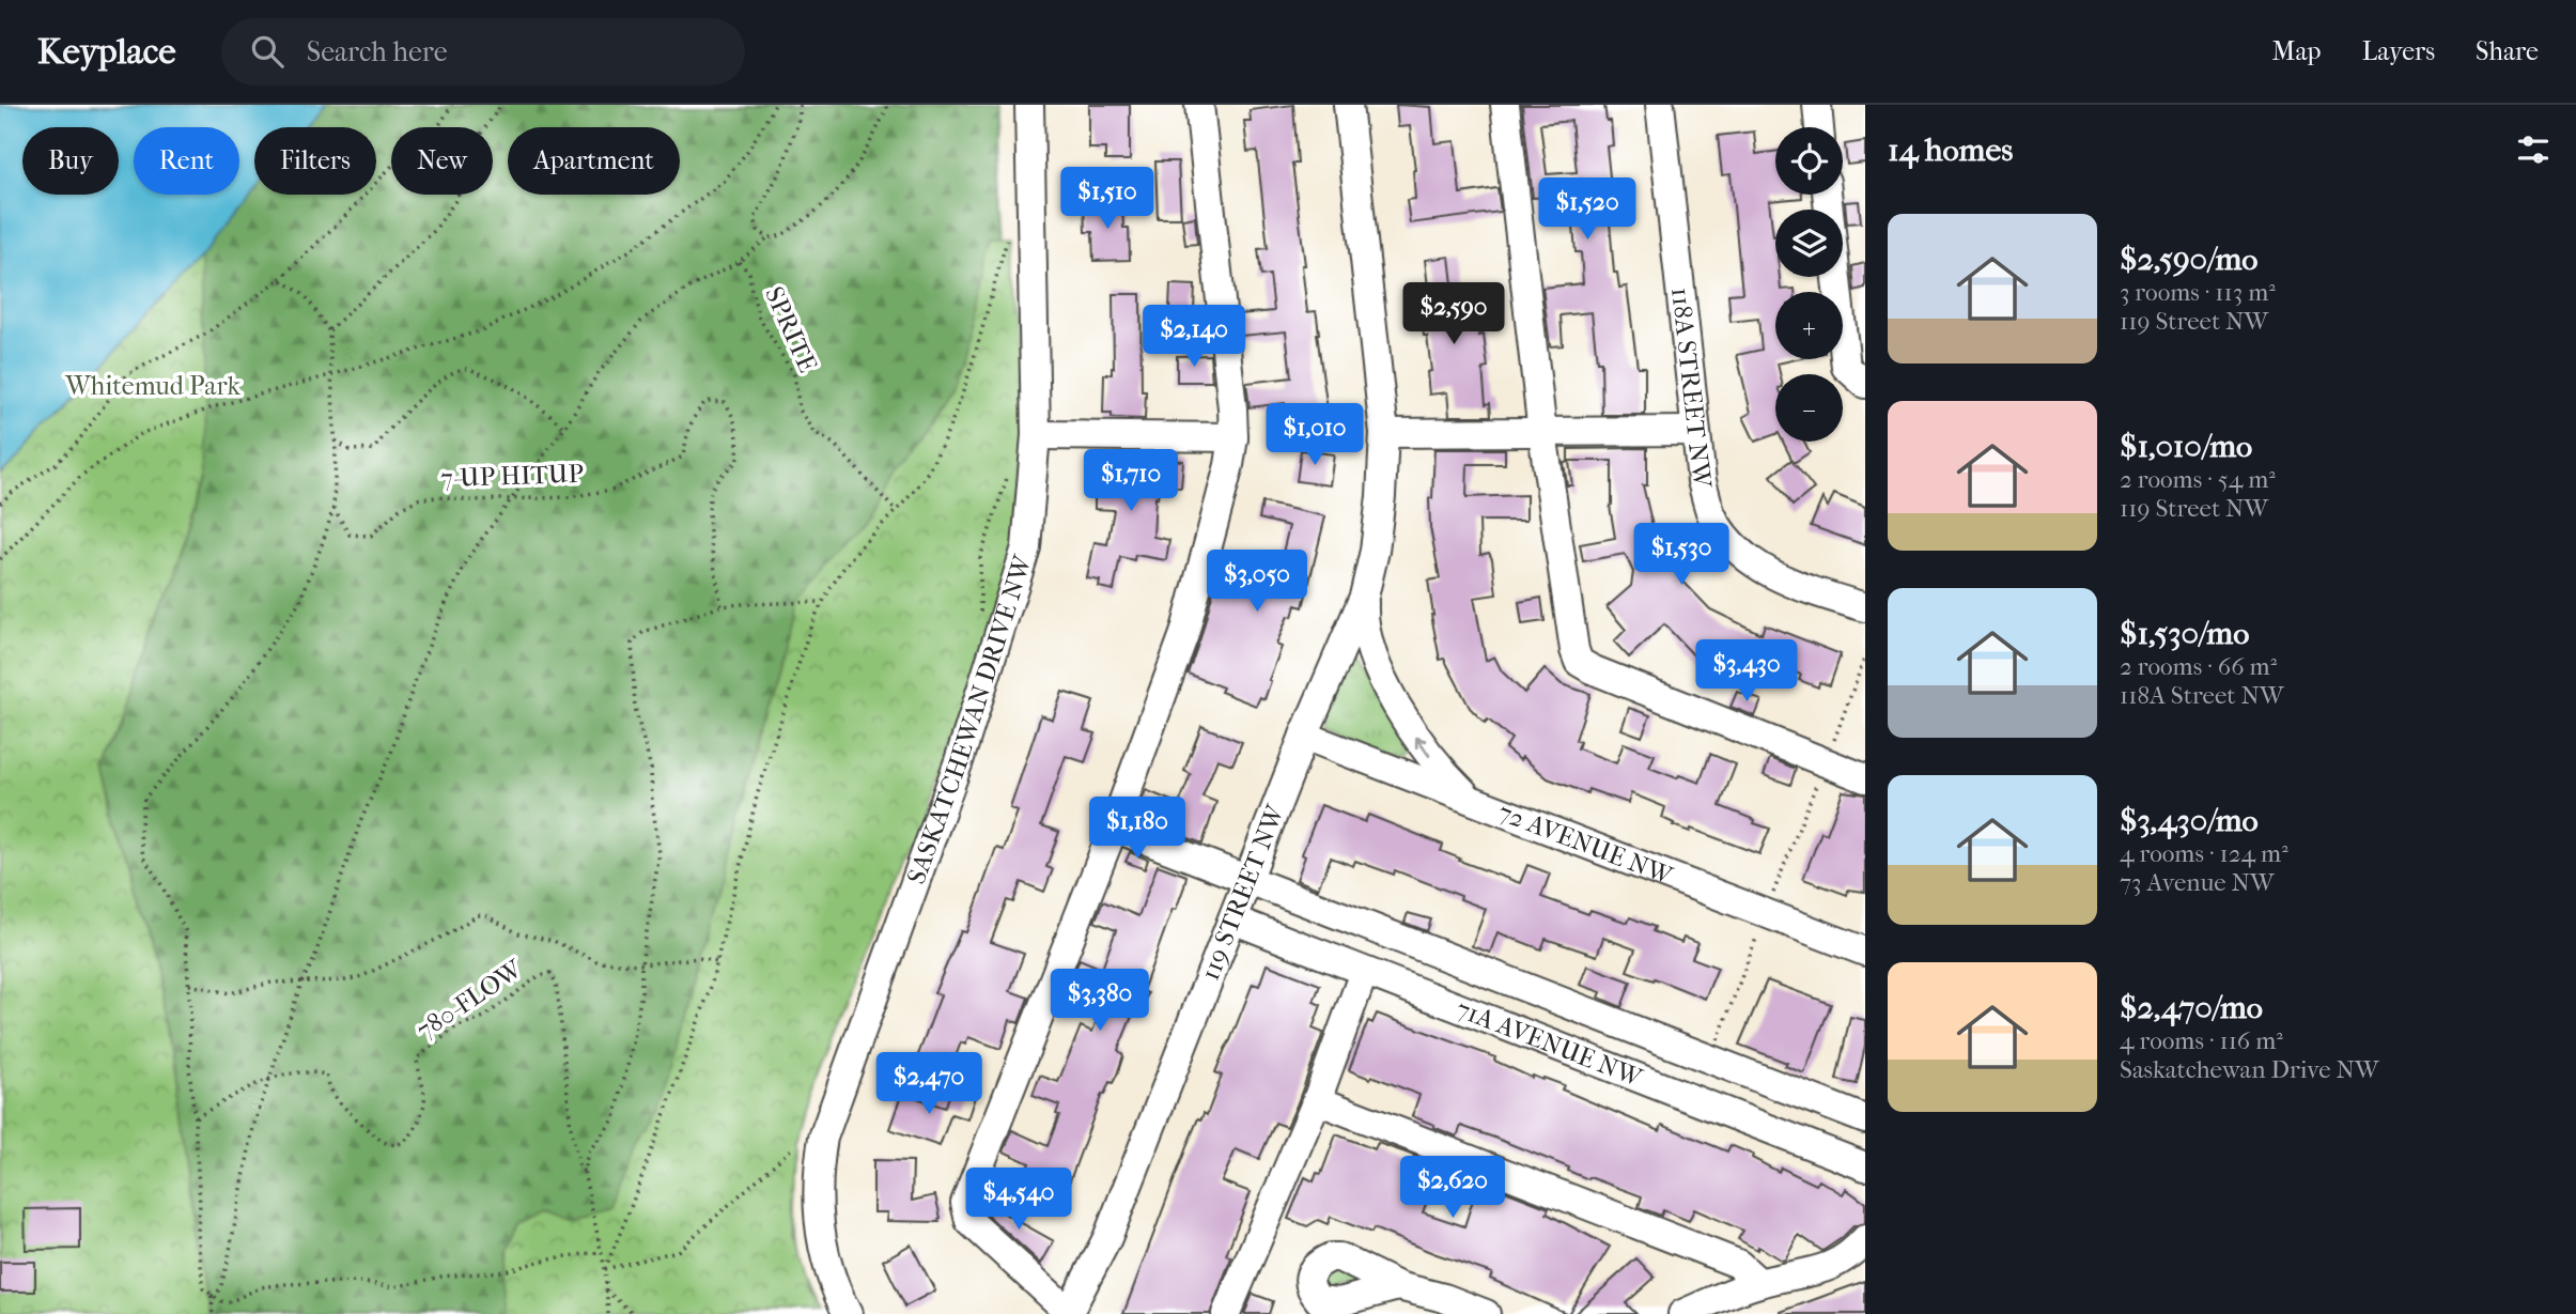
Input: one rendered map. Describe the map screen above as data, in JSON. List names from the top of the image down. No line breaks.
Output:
{"streets":{"street":["118A STREET NW","SASKATCHEWAN DRIVE NW","72 AVENUE NW","119 STREET NW","71A AVENUE NW"],"path":["SPRITE","7-UP HITUP","780-FLOW"]},"crossings":[["72 AVENUE NW","119 STREET NW"],["119 STREET NW","71A AVENUE NW"]],"parks":["Whitemud Park"],"page":{"header":"Keyplace","search":"Search here","nav":["Map","Layers","Share"],"heading":"14 homes","map_buttons":["+","−"],"chip":["Buy","Rent","Filters","New","Apartment"],"price":["$1,510","$1,520","$2,590","$2,140","$1,010","$1,710","$1,530","$3,050","$3,430","$1,180","$3,380","$2,470","$2,620","$4,540"],"list":[{"name":"$2,590/mo","note":"3 rooms · 113 m² · 119 Street NW"},{"name":"$1,010/mo","note":"2 rooms · 54 m² · 119 Street NW"},{"name":"$1,530/mo","note":"2 rooms · 66 m² · 118A Street NW"},{"name":"$3,430/mo","note":"4 rooms · 124 m² · 73 Avenue NW"},{"name":"$2,470/mo","note":"4 rooms · 116 m² · Saskatchewan Drive NW"}]}}
